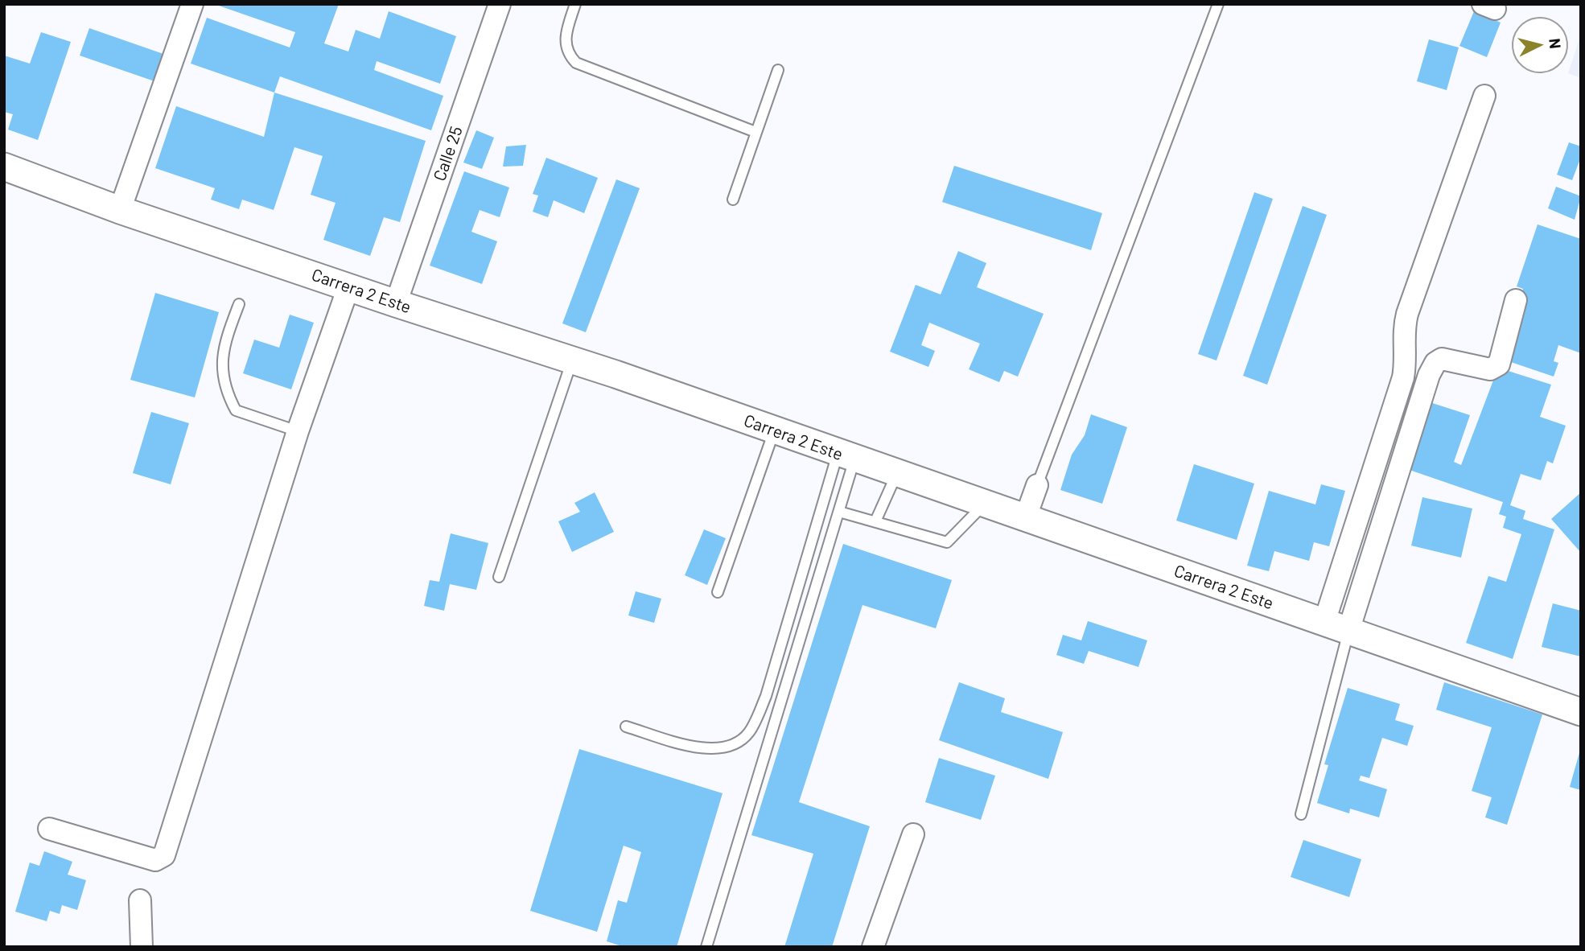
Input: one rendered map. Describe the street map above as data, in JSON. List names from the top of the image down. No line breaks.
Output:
{"streets":{"street":["Calle 25","Carrera 2 Este"]},"crossings":[["Calle 25","Carrera 2 Este"]],"north":"right"}
